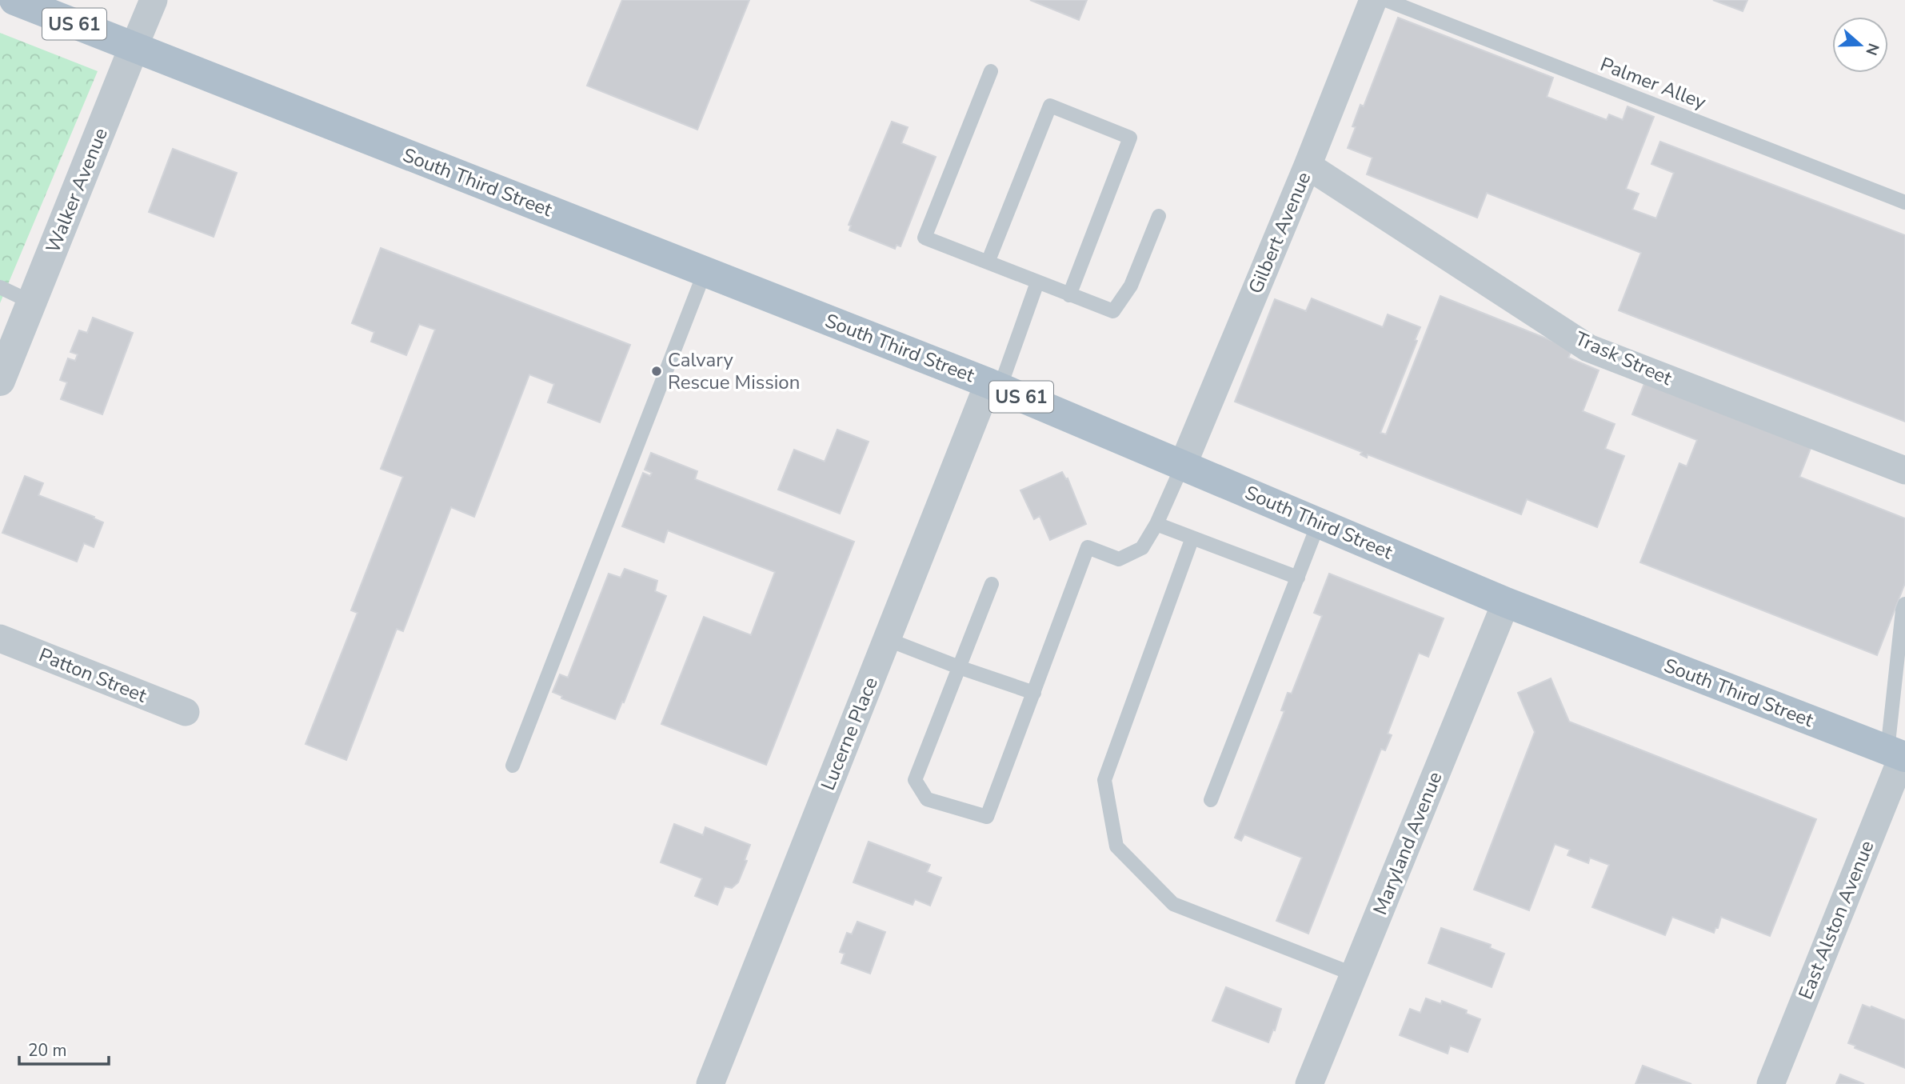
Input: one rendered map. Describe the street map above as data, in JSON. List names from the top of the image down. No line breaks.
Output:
{"streets":{"main road":["US 61","South Third Street"],"street":["Walker Avenue","Gilbert Avenue","Trask Street","Patton Street","Lucerne Place","Maryland Avenue","East Alston Avenue"],"lane":["Palmer Alley"]},"crossings":[["South Third Street","Walker Avenue"],["South Third Street","Gilbert Avenue"],["South Third Street","Lucerne Place"],["South Third Street","Maryland Avenue"],["South Third Street","East Alston Avenue"],["Gilbert Avenue","Trask Street"]],"places":["Calvary Rescue Mission"],"scale_bar":"20 m","north":"right"}
